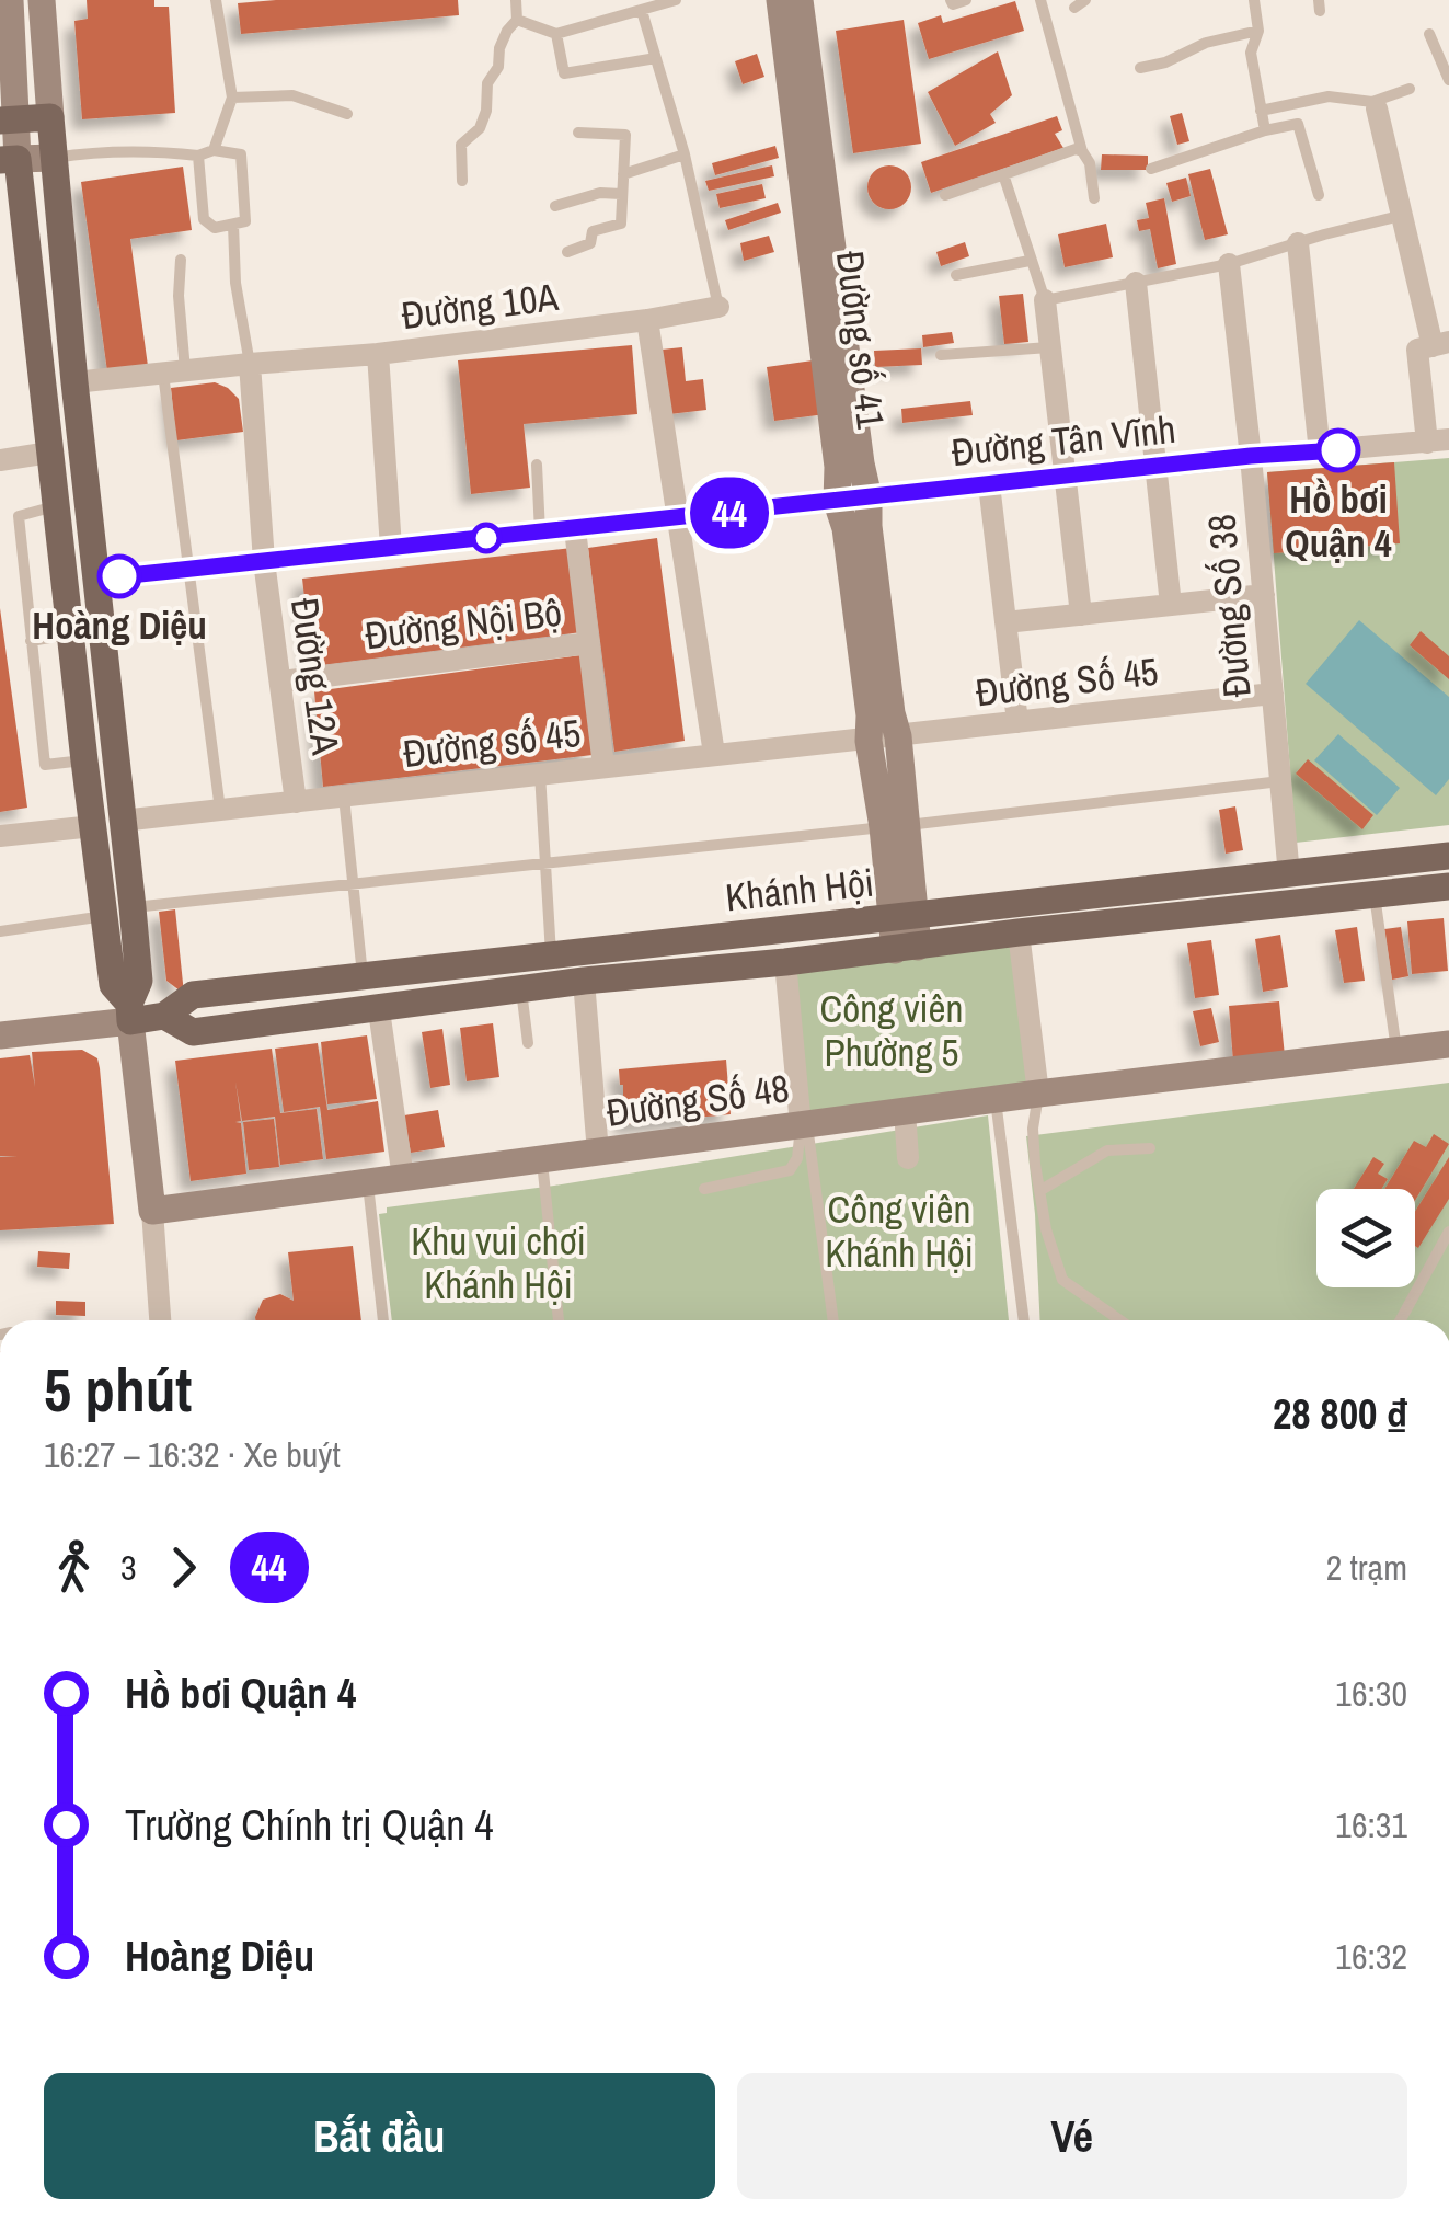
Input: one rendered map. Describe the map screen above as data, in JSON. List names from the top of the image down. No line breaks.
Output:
{"streets":{"main road":["Khánh Hội"],"street":["Đường 10A","Đường số 41","Đường Tân Vĩnh","Đường Số 38","Đường Nội Bộ","Đường 12A","Đường Số 45","Đường số 45","Đường Số 48"]},"crossings":[["Đường 10A","Đường Tân Vĩnh"],["Đường số 41","Đường Tân Vĩnh"],["Đường số 41","Đường Số 45"],["Đường số 41","Đường số 45"],["Đường số 41","Khánh Hội"],["Đường Tân Vĩnh","Đường Số 38"],["Đường Tân Vĩnh","Đường 12A"],["Đường Số 38","Đường Số 45"],["Đường Số 38","Khánh Hội"],["Đường Nội Bộ","Đường 12A"],["Đường 12A","Đường số 45"],["Đường Số 45","Đường số 45"]],"parks":["Công viên Phường 5","Công viên Khánh Hội","Khu vui chơi Khánh Hội"],"places":["Hồ bơi Quận 4","Hoàng Diệu"],"lines":["bus line 44"],"page":{"on_map":"44","heading":["5 phút","16:27 – 16:32 · Xe buýt","28 800 ₫"],"legs":["3","44","2 trạm"],"list":[{"name":"Hồ bơi Quận 4","value":"16:30"},{"name":"Trường Chính trị Quận 4","value":"16:31"},{"name":"Hoàng Diệu","value":"16:32"}],"buttons":["Bắt đầu","Vé"]}}
